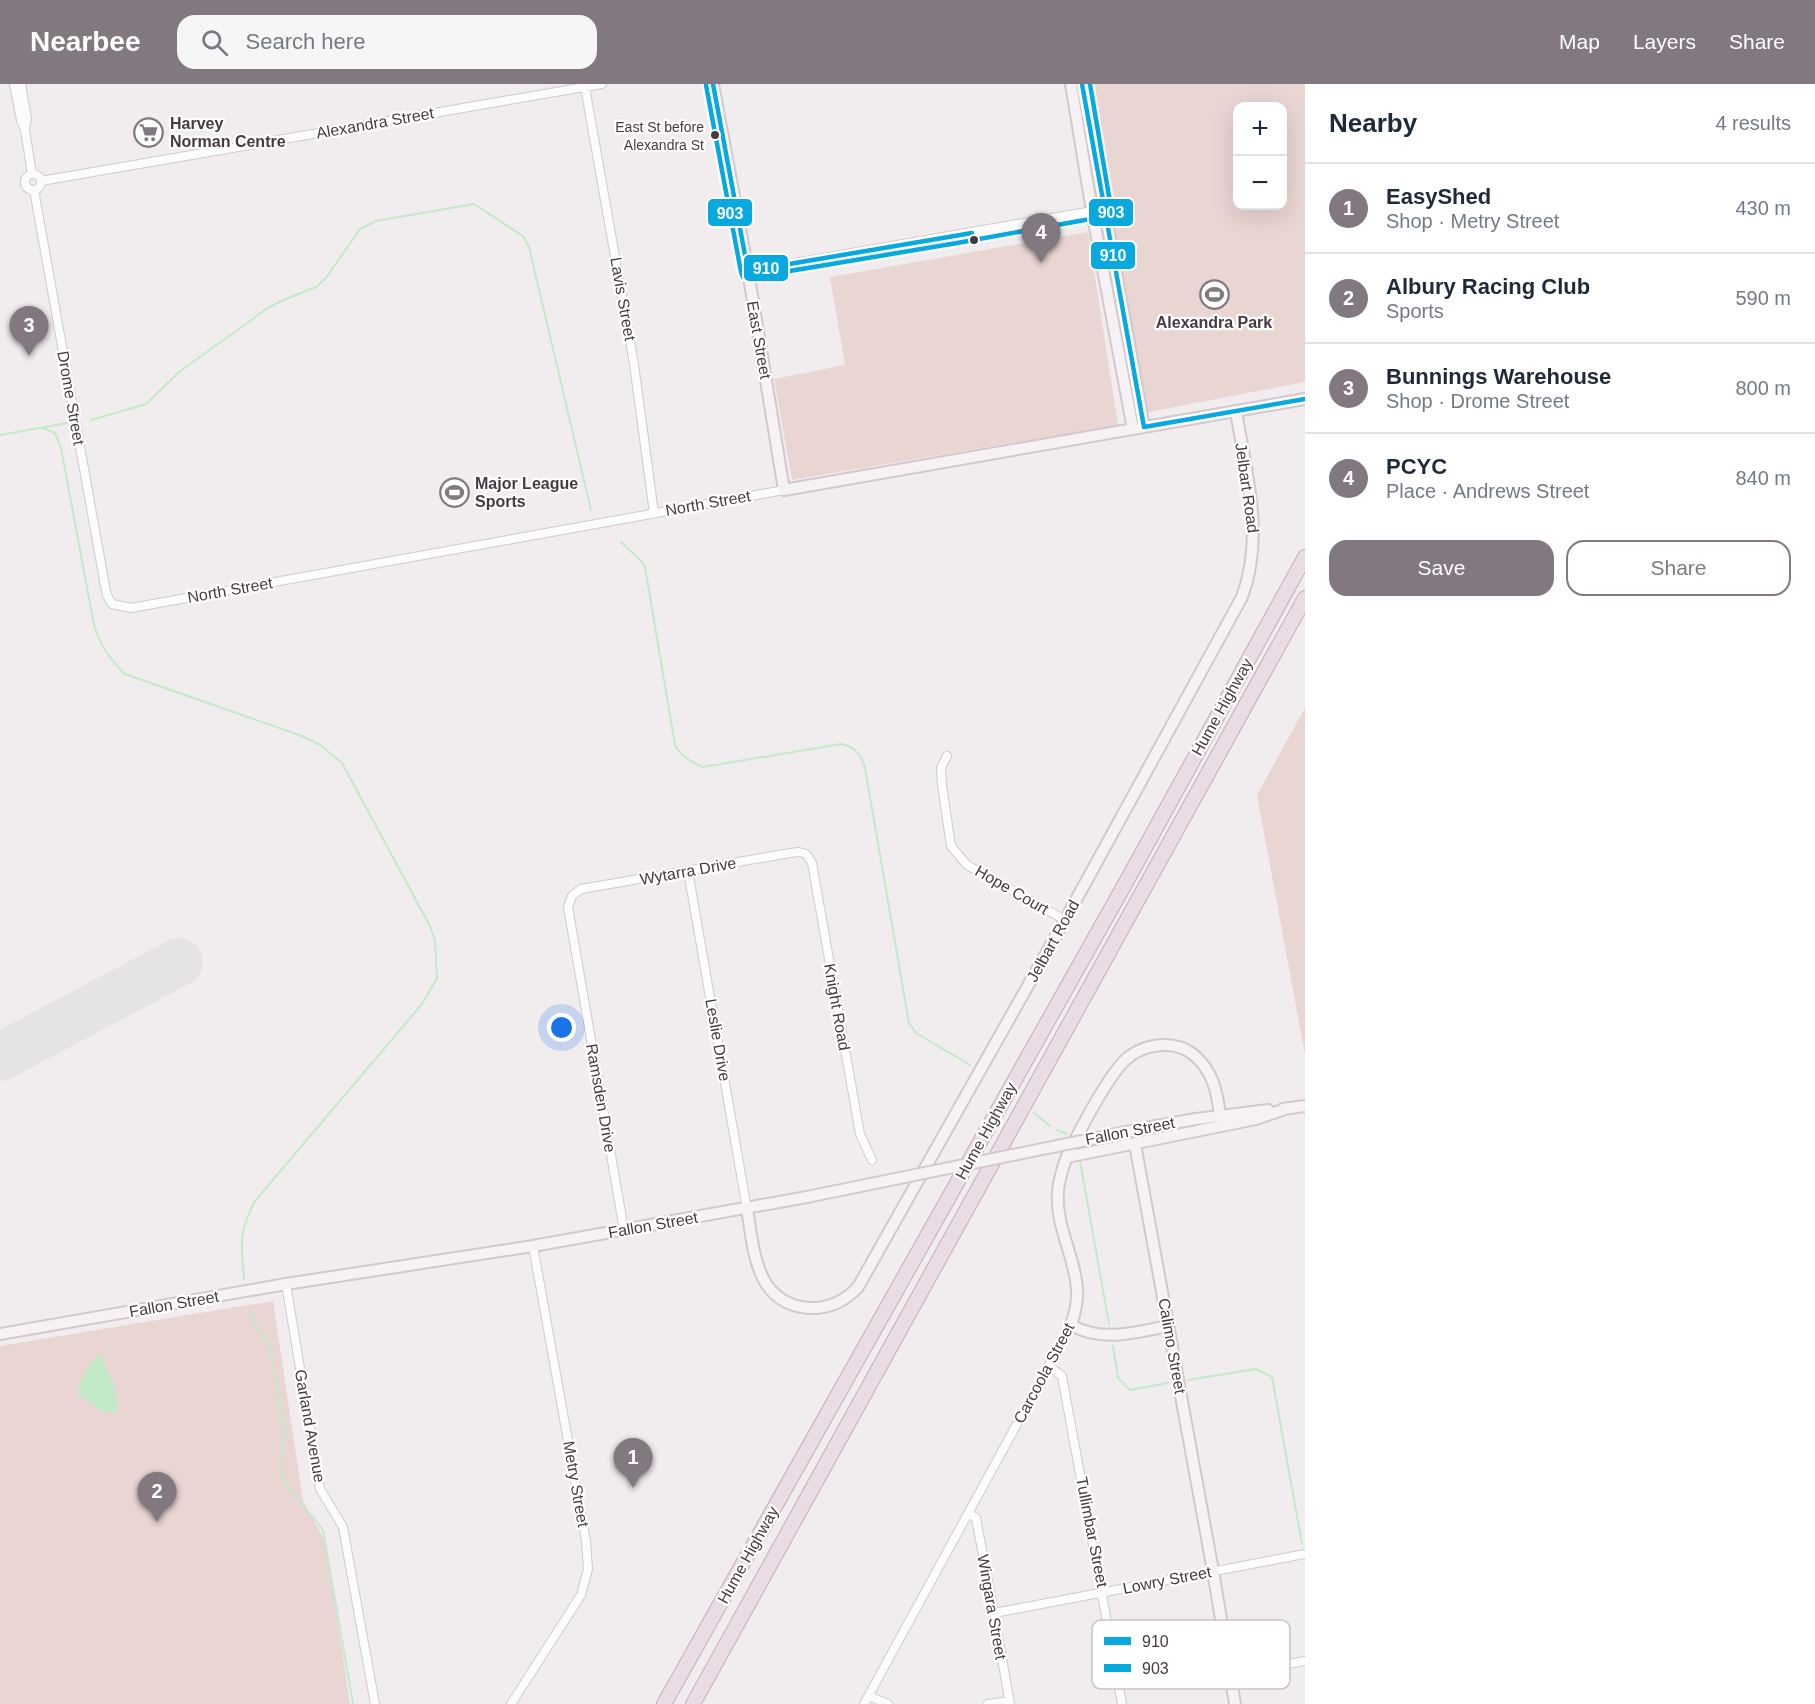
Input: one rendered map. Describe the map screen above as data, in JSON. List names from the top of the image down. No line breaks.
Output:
{"streets":{"highway":["Hume Highway"],"street":["Alexandra Street","Lavis Street","East Street","Drome Street","Jelbart Road","North Street","Wytarra Drive","Hope Court","Knight Road","Leslie Drive","Ramsden Drive","Fallon Street","Calimo Street","Carcoola Street","Garland Avenue","Metry Street","Tullimbar Street","Lowry Street","Wingara Street"]},"crossings":[["Alexandra Street","Lavis Street"],["Alexandra Street","Drome Street"],["Lavis Street","North Street"],["East Street","North Street"],["Drome Street","North Street"],["Jelbart Road","North Street"],["Jelbart Road","Hope Court"],["Jelbart Road","Leslie Drive"],["Jelbart Road","Fallon Street"],["Wytarra Drive","Knight Road"],["Wytarra Drive","Leslie Drive"],["Wytarra Drive","Ramsden Drive"],["Leslie Drive","Fallon Street"],["Ramsden Drive","Fallon Street"],["Fallon Street","Carcoola Street"],["Fallon Street","Garland Avenue"],["Fallon Street","Metry Street"],["Calimo Street","Lowry Street"],["Carcoola Street","Tullimbar Street"],["Carcoola Street","Wingara Street"],["Tullimbar Street","Lowry Street"],["Lowry Street","Wingara Street"]],"places":{"supermarket":["Harvey Norman Centre"],"other":["East St before Alexandra St"],"sports":["Alexandra Park","Major League Sports"]},"lines":["transit line 910","transit line 903"],"legend":["910","903"],"page":{"header":"Nearbee","search":"Search here","nav":["Map","Layers","Share"],"heading":["Nearby","4 results"],"map_buttons":["+","−"],"list":[{"mark":"1","name":"EasyShed","note":"Shop · Metry Street","value":"430 m"},{"mark":"2","name":"Albury Racing Club","note":"Sports","value":"590 m"},{"mark":"3","name":"Bunnings Warehouse","note":"Shop · Drome Street","value":"800 m"},{"mark":"4","name":"PCYC","note":"Place · Andrews Street","value":"840 m"}],"pins":["4","3","1","2"],"buttons":["Save","Share"]}}
